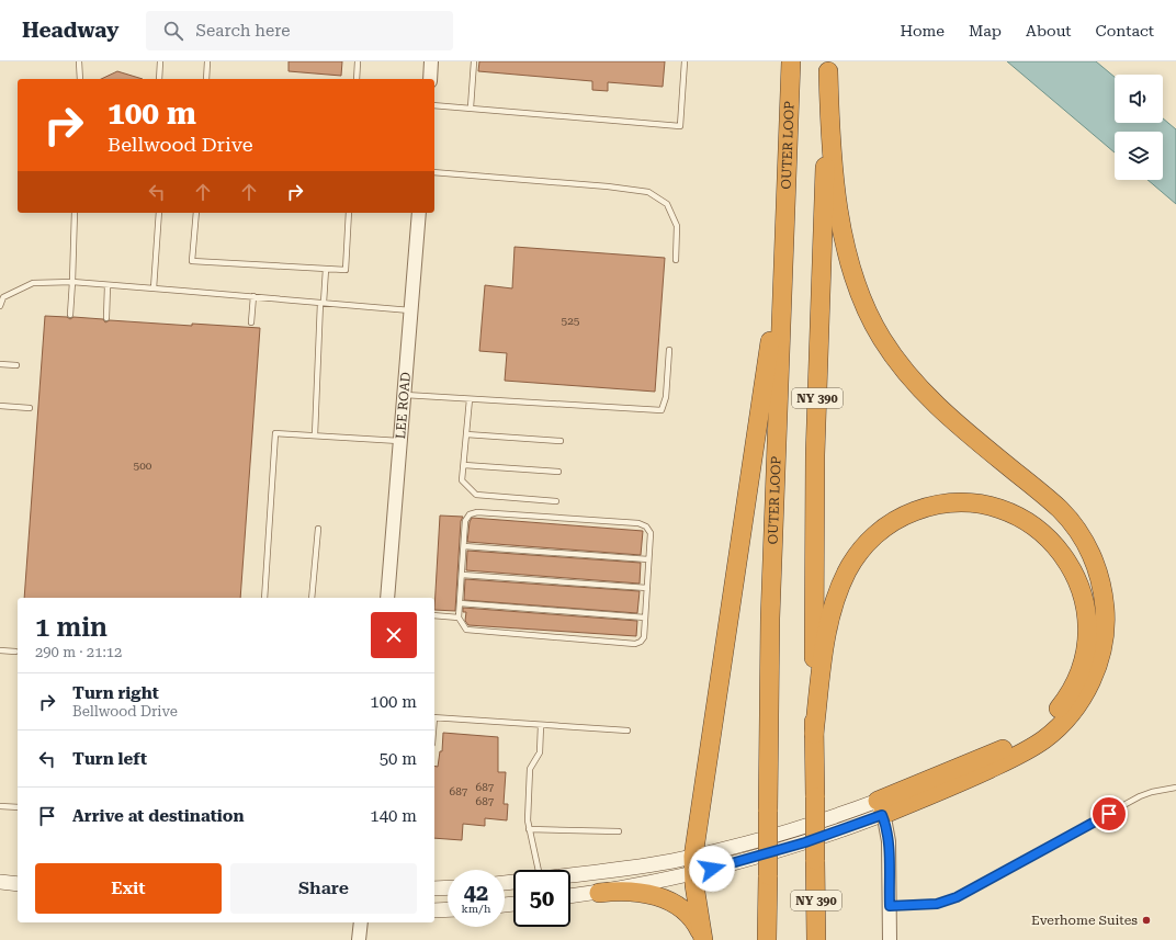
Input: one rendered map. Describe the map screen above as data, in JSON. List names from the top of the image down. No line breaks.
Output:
{"streets":{"highway":["OUTER LOOP","NY 390"],"street":["LEE ROAD"]},"places":["Everhome Suites"],"house_numbers":["525","500","687","687","687"],"page":{"header":"Headway","search":"Search here","nav":["Home","Map","About","Contact"],"turn":["100 m","Bellwood Drive"],"heading":["1 min","290 m · 21:12"],"list":[{"name":"Turn right","note":"Bellwood Drive","value":"100 m"},{"name":"Turn left","value":"50 m"},{"name":"Arrive at destination","value":"140 m"}],"buttons":["Exit","Share"],"speed":"42 km/h","limit":"50"}}
